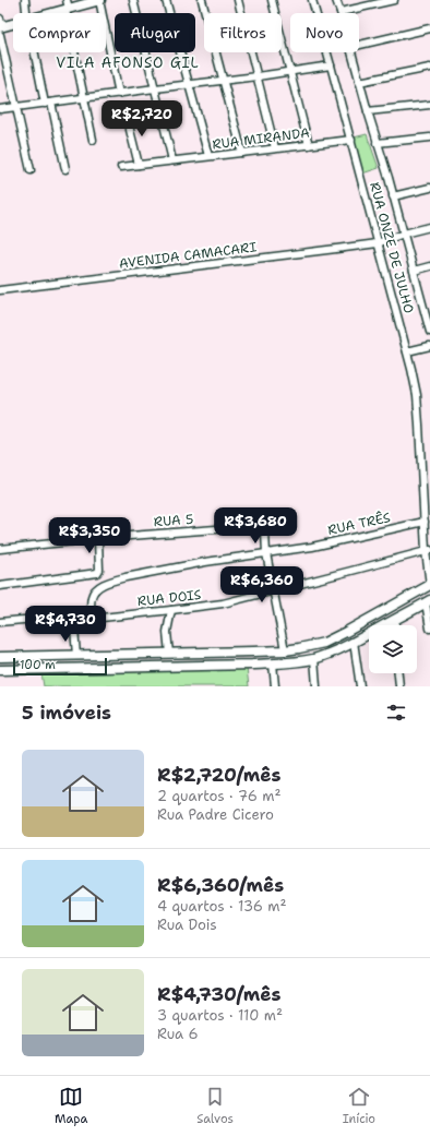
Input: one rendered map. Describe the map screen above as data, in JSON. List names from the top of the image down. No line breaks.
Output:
{"streets":{"street":["RUA MIRANDA","RUA ONZE DE JULHO","AVENIDA CAMACARI","RUA 5","RUA TRÊS","RUA DOIS"]},"crossings":[["RUA MIRANDA","RUA ONZE DE JULHO"],["RUA ONZE DE JULHO","AVENIDA CAMACARI"],["RUA ONZE DE JULHO","RUA TRÊS"],["RUA ONZE DE JULHO","RUA DOIS"],["RUA 5","RUA TRÊS"],["RUA TRÊS","RUA DOIS"]],"districts":["VILA AFONSO GIL"],"scale_bar":"100 m","page":{"chip":["Comprar","Alugar","Filtros","Novo"],"price":["R$2,720","R$3,680","R$3,350","R$6,360","R$4,730"],"scale":"100 m","heading":"5 imóveis","list":[{"name":"R$2,720/mês","note":"2 quartos · 76 m² · Rua Padre Cicero"},{"name":"R$6,360/mês","note":"4 quartos · 136 m² · Rua Dois"},{"name":"R$4,730/mês","note":"3 quartos · 110 m² · Rua 6"}],"tabs":["Mapa","Salvos","Início"]}}
